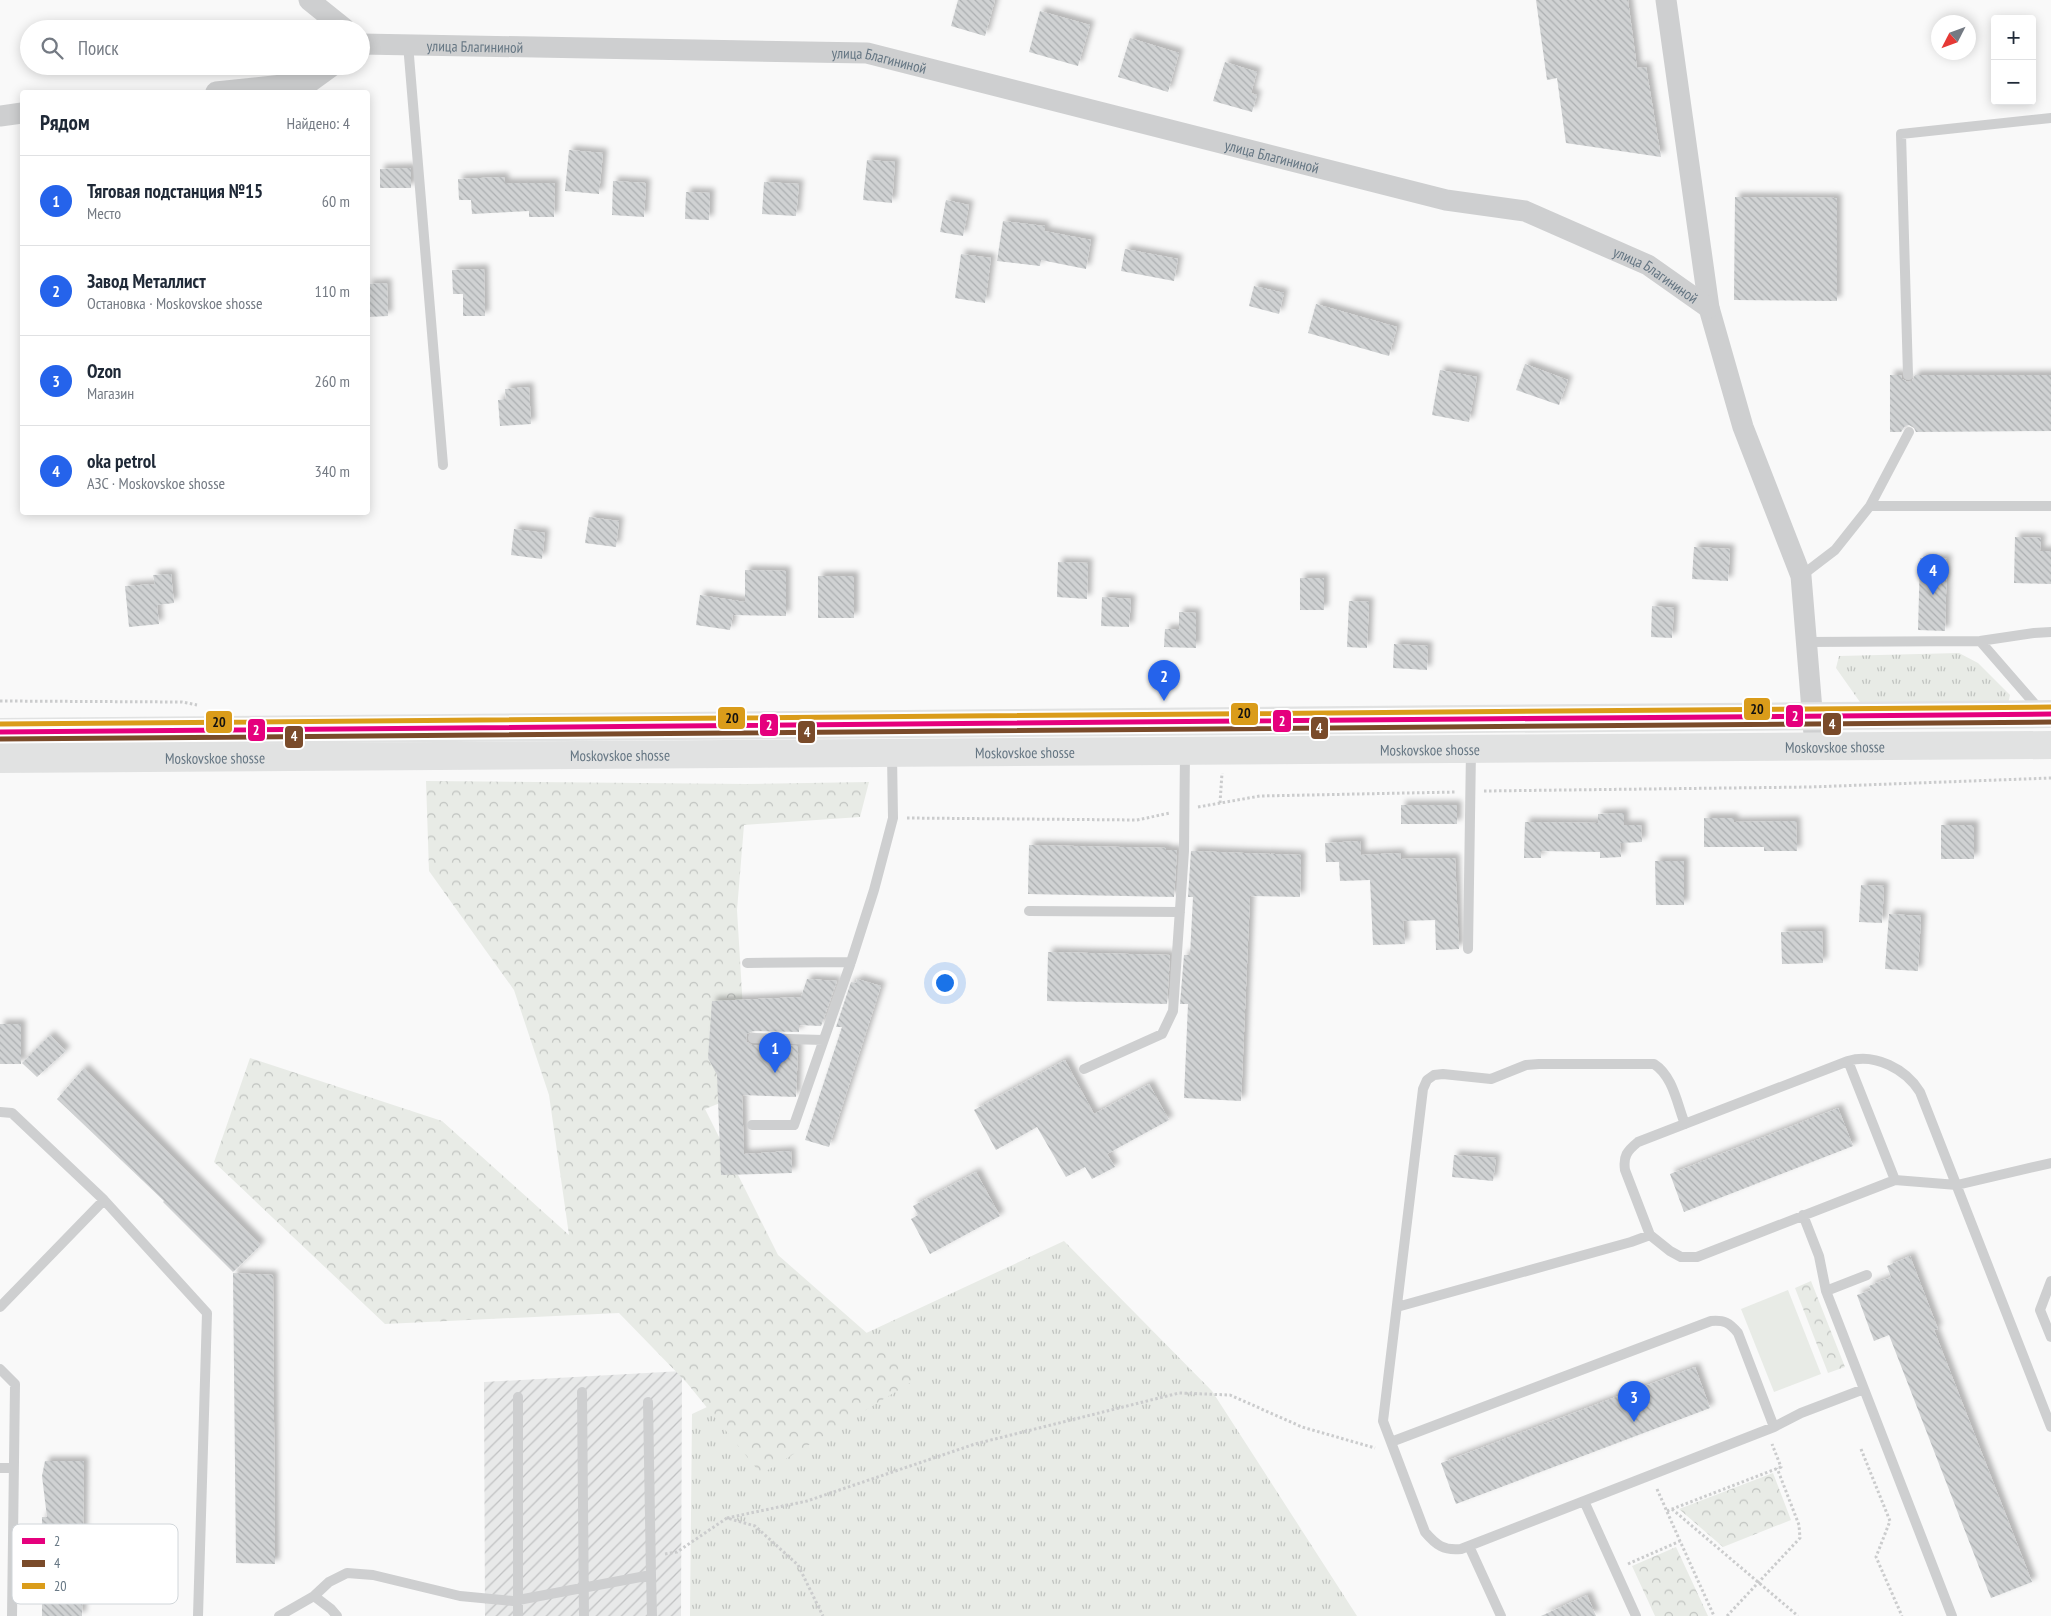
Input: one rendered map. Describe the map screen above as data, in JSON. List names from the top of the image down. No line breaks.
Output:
{"streets":{"main road":["Moskovskoe shosse"],"street":["улица Благининой"]},"crossings":[["улица Благининой","Moskovskoe shosse"]],"lines":["transit line 20","transit line 2","transit line 4"],"legend":["2","4","20"],"north":"bottom left","page":{"map_buttons":["+","−"],"search":"Поиск","heading":["Рядом","Найдено: 4"],"list":[{"mark":"1","name":"Тяговая подстанция №15","note":"Место","value":"60 m"},{"mark":"2","name":"Завод Металлист","note":"Остановка · Moskovskoe shosse","value":"110 m"},{"mark":"3","name":"Ozon","note":"Магазин","value":"260 m"},{"mark":"4","name":"oka petrol","note":"АЗС · Moskovskoe shosse","value":"340 m"}],"pins":["4","2","1","3"]}}
